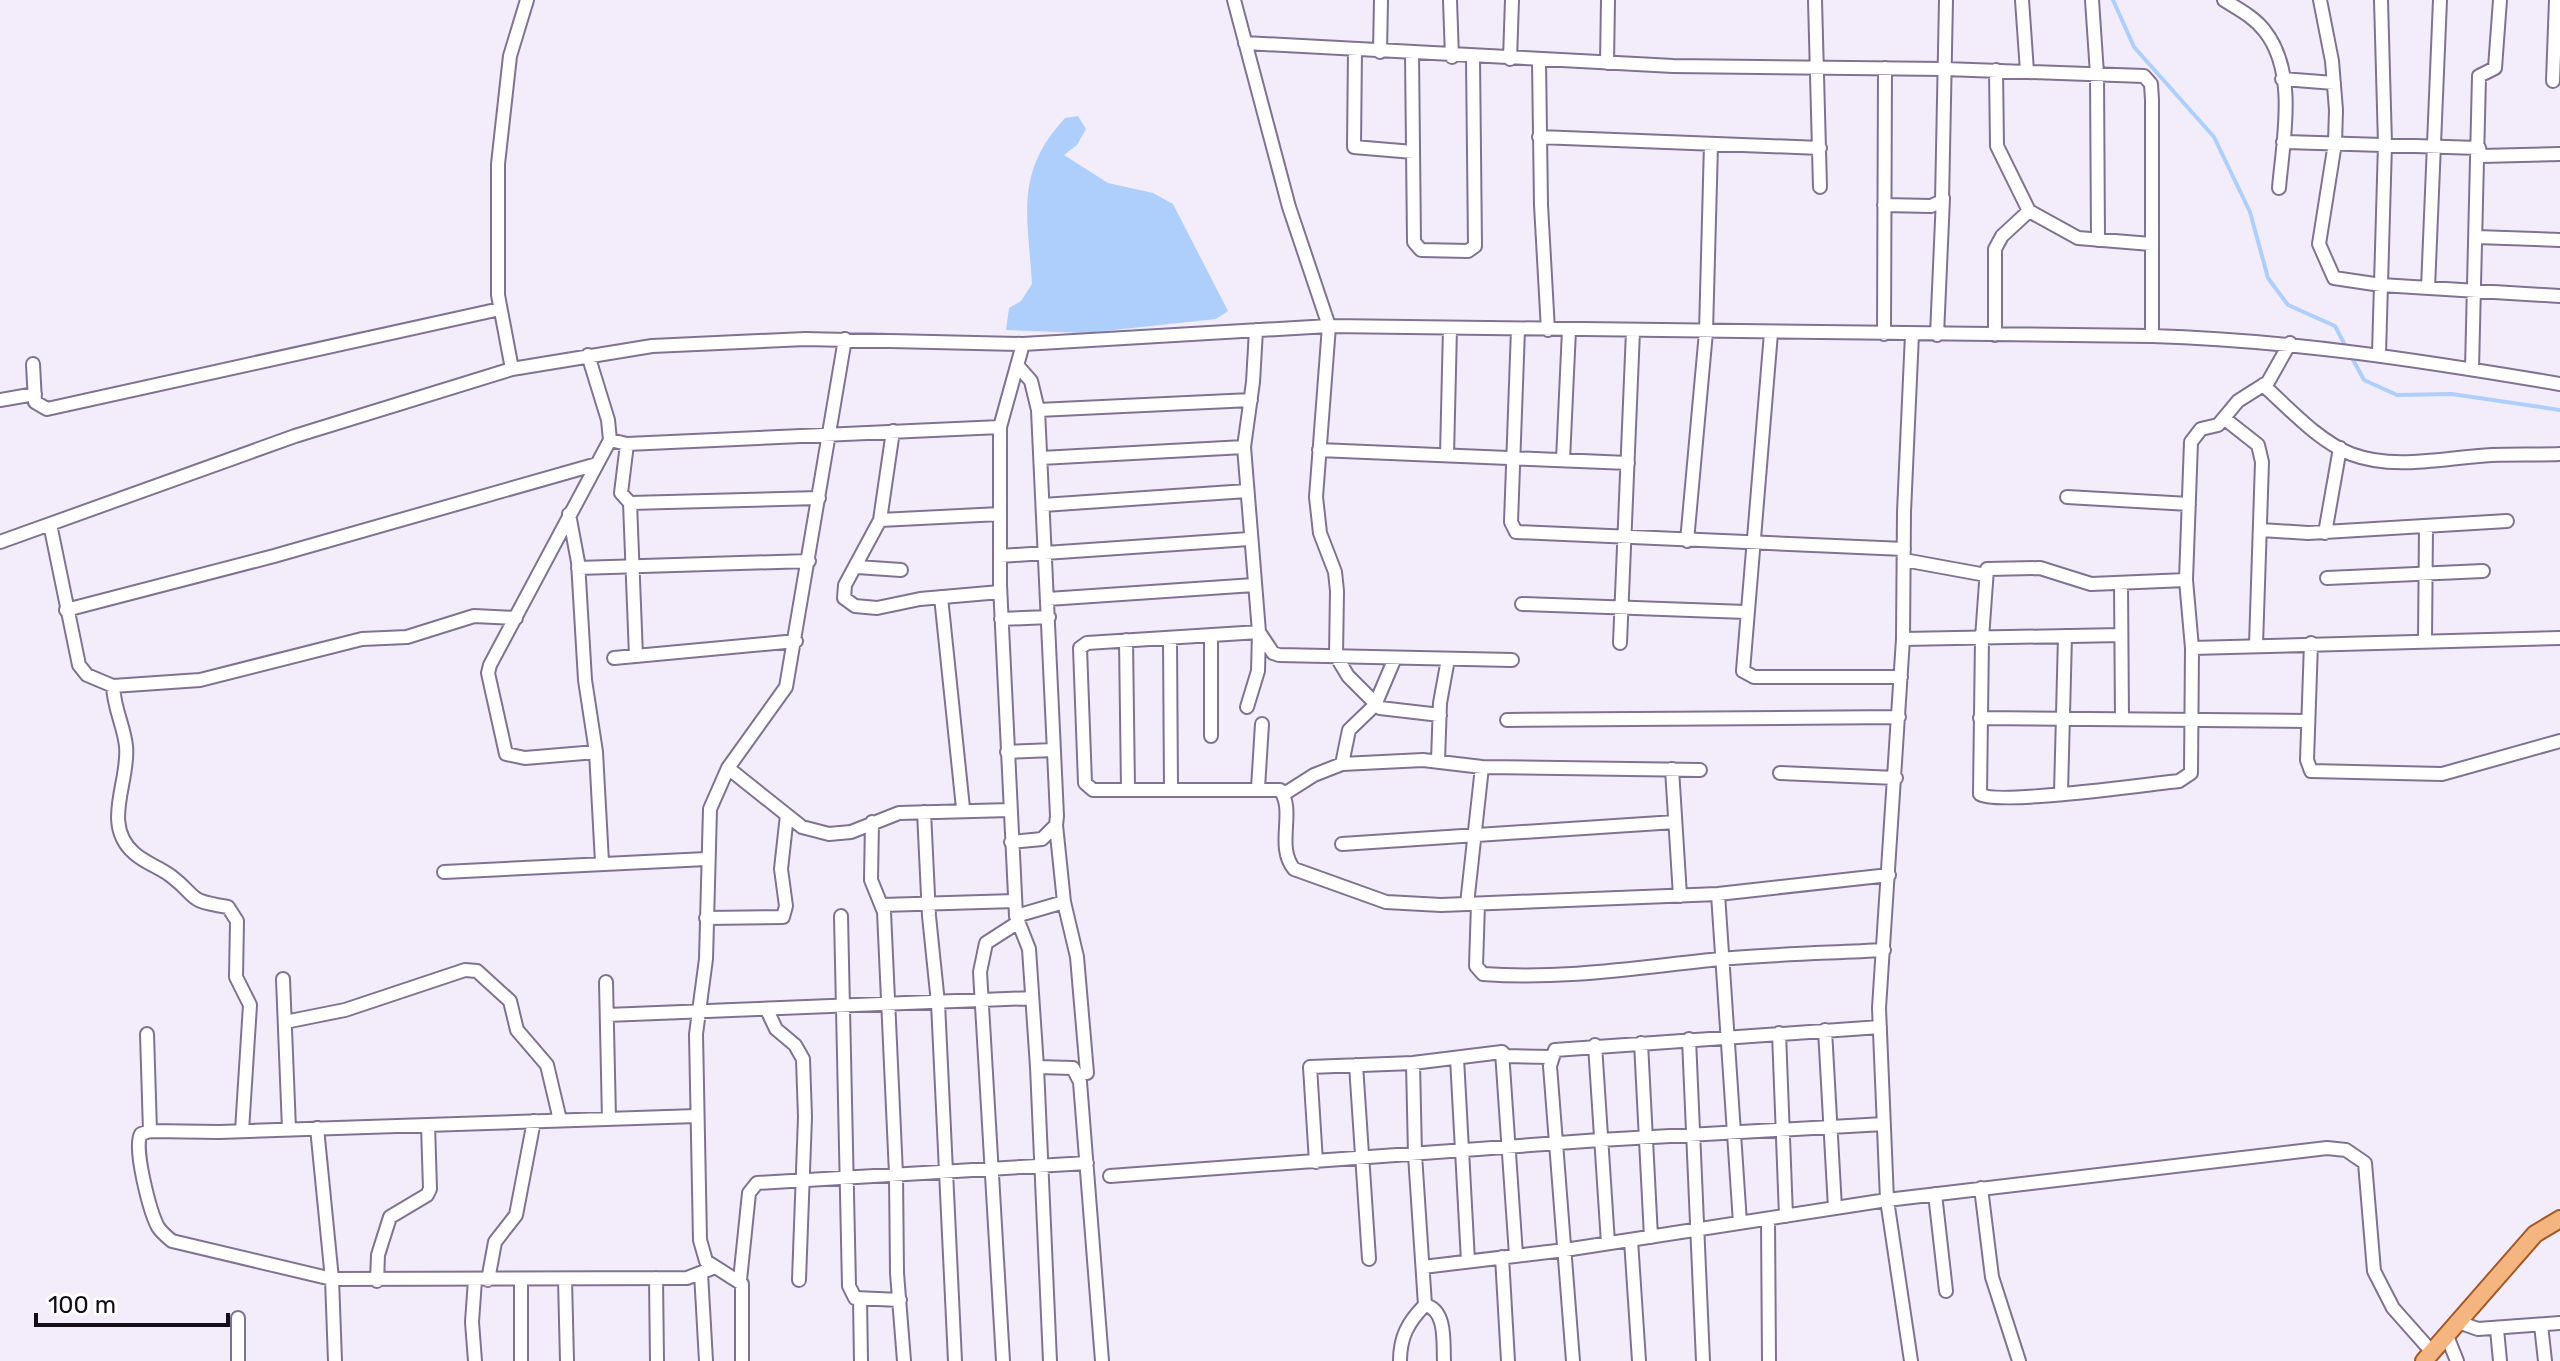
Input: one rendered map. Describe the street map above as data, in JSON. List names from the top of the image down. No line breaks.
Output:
{"scale_bar":"100 m"}
